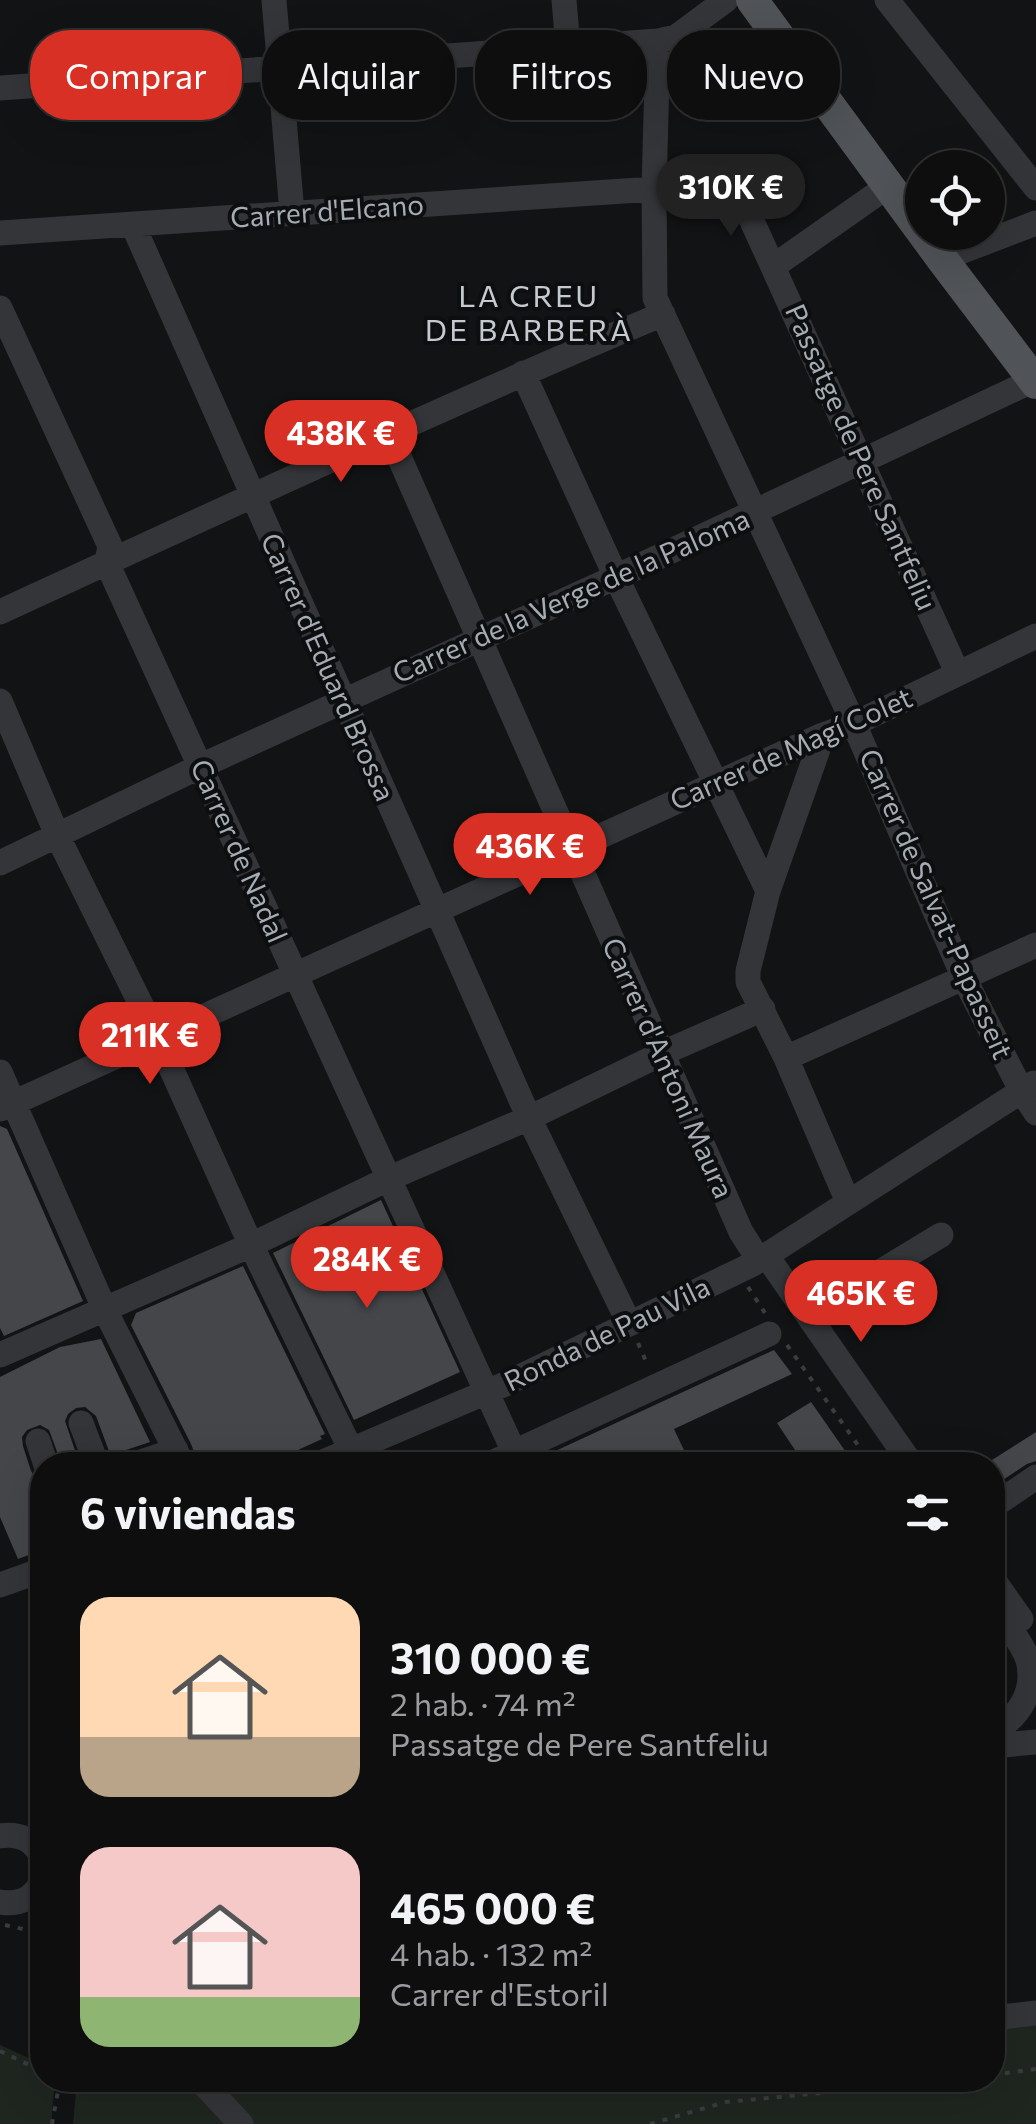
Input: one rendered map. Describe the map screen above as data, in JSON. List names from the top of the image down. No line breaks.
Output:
{"streets":{"street":["Carrer d'Elcano","Passatge de Pere Santfeliu","Carrer de la Verge de la Paloma","Carrer d'Eduard Brossa","Carrer de Magí Colet","Carrer de Nadal","Carrer de Salvat-Papasseit","Carrer d'Antoni Maura","Ronda de Pau Vila"]},"crossings":[["Carrer d'Elcano","Carrer d'Eduard Brossa"],["Carrer d'Elcano","Carrer de Salvat-Papasseit"],["Passatge de Pere Santfeliu","Carrer de la Verge de la Paloma"],["Passatge de Pere Santfeliu","Carrer de Magí Colet"],["Carrer de la Verge de la Paloma","Carrer d'Eduard Brossa"],["Carrer de la Verge de la Paloma","Carrer de Nadal"],["Carrer de la Verge de la Paloma","Carrer de Salvat-Papasseit"],["Carrer de la Verge de la Paloma","Carrer d'Antoni Maura"],["Carrer d'Eduard Brossa","Carrer de Magí Colet"],["Carrer d'Eduard Brossa","Ronda de Pau Vila"],["Carrer de Magí Colet","Carrer de Nadal"],["Carrer de Magí Colet","Carrer de Salvat-Papasseit"],["Carrer de Magí Colet","Carrer d'Antoni Maura"],["Carrer de Nadal","Ronda de Pau Vila"],["Carrer de Salvat-Papasseit","Ronda de Pau Vila"],["Carrer d'Antoni Maura","Ronda de Pau Vila"]],"districts":["LA CREU DE BARBERÀ"],"page":{"chip":["Comprar","Alquilar","Filtros","Nuevo"],"price":["310K €","438K €","436K €","211K €","284K €","465K €"],"heading":"6 viviendas","list":[{"name":"310 000 €","note":"2 hab. · 74 m² · Passatge de Pere Santfeliu"},{"name":"465 000 €","note":"4 hab. · 132 m² · Carrer d'Estoril"}]}}
